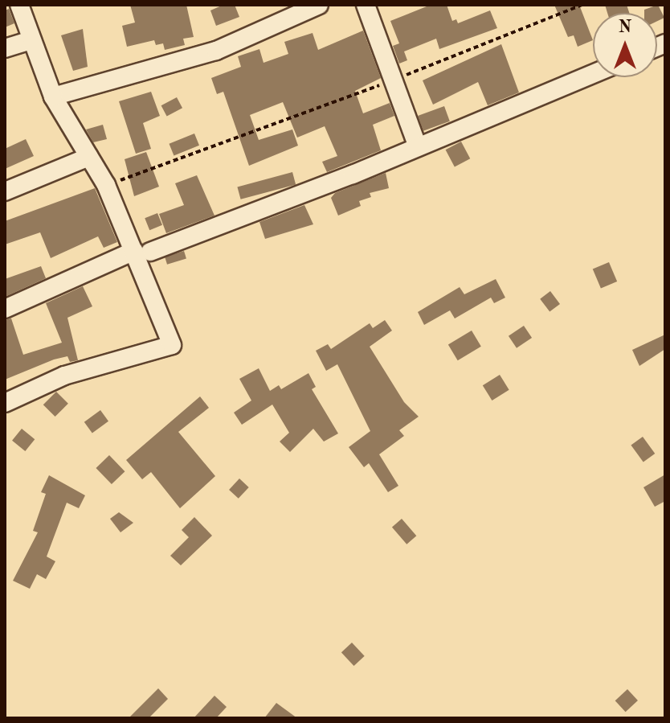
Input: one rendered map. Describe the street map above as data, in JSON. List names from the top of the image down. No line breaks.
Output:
{"north":"top"}
